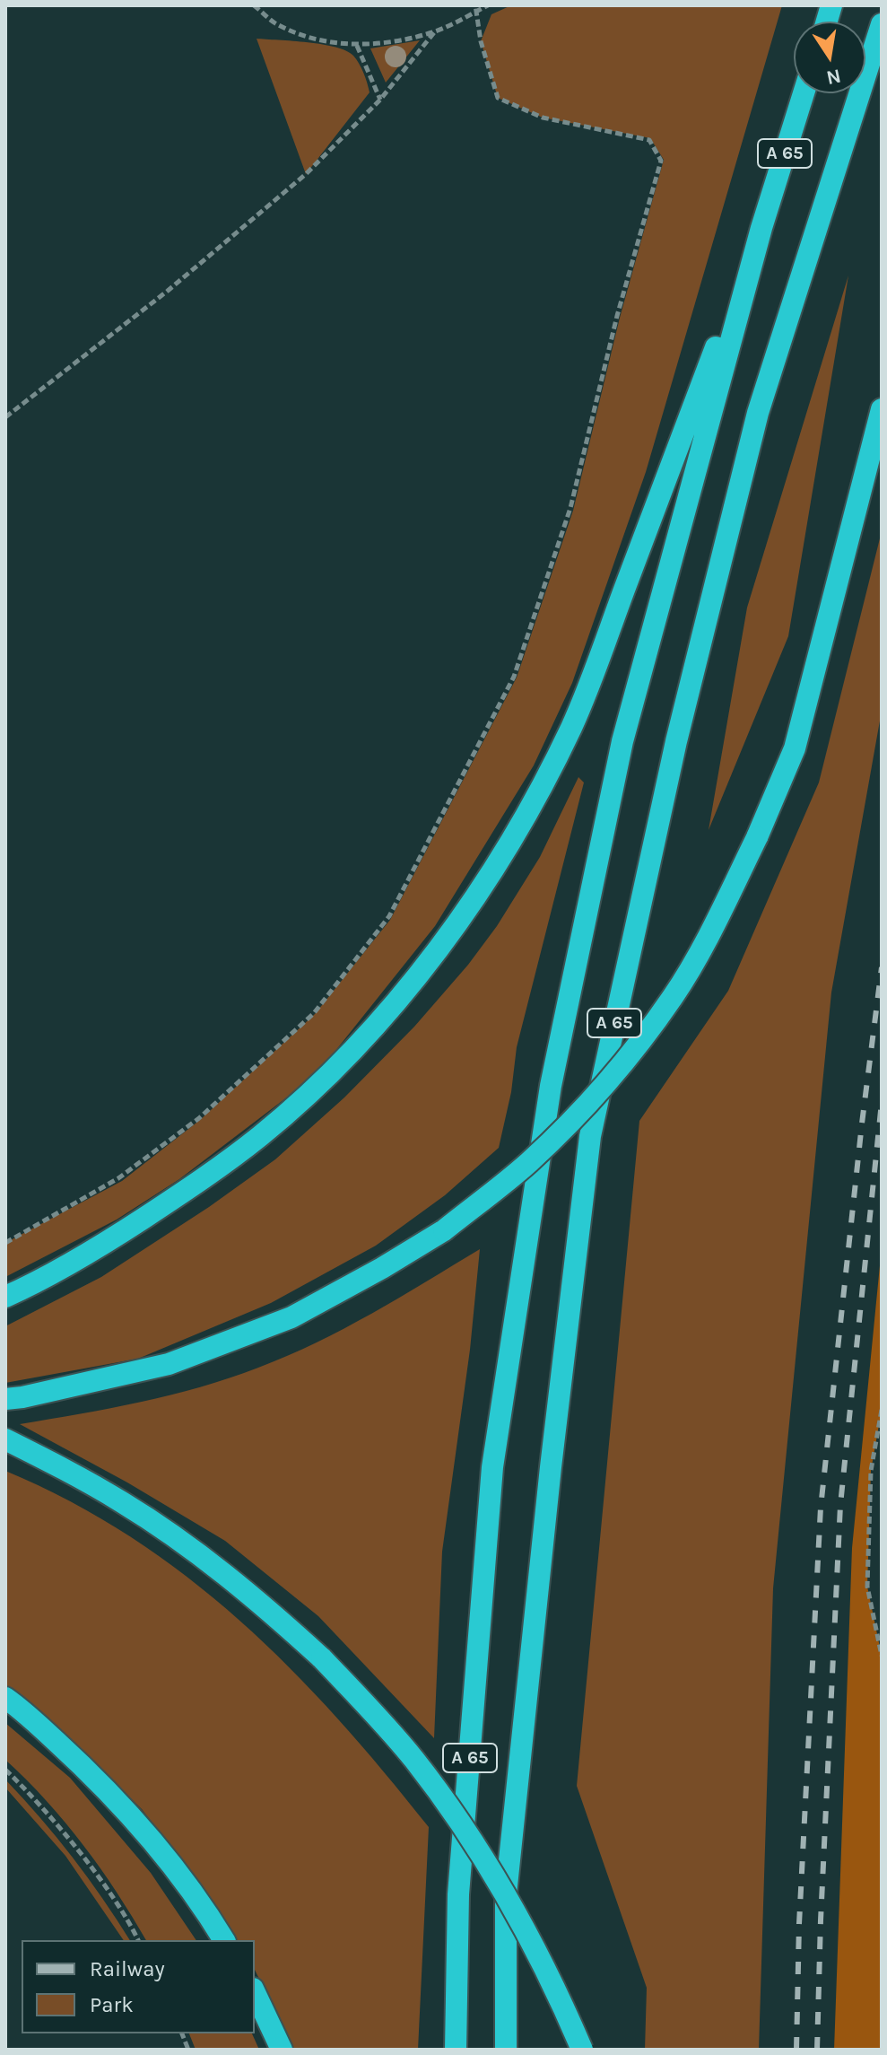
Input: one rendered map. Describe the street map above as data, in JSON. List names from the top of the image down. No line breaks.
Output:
{"streets":{"highway":["A 65"]},"legend":["Railway","Park"],"north":"bottom"}
